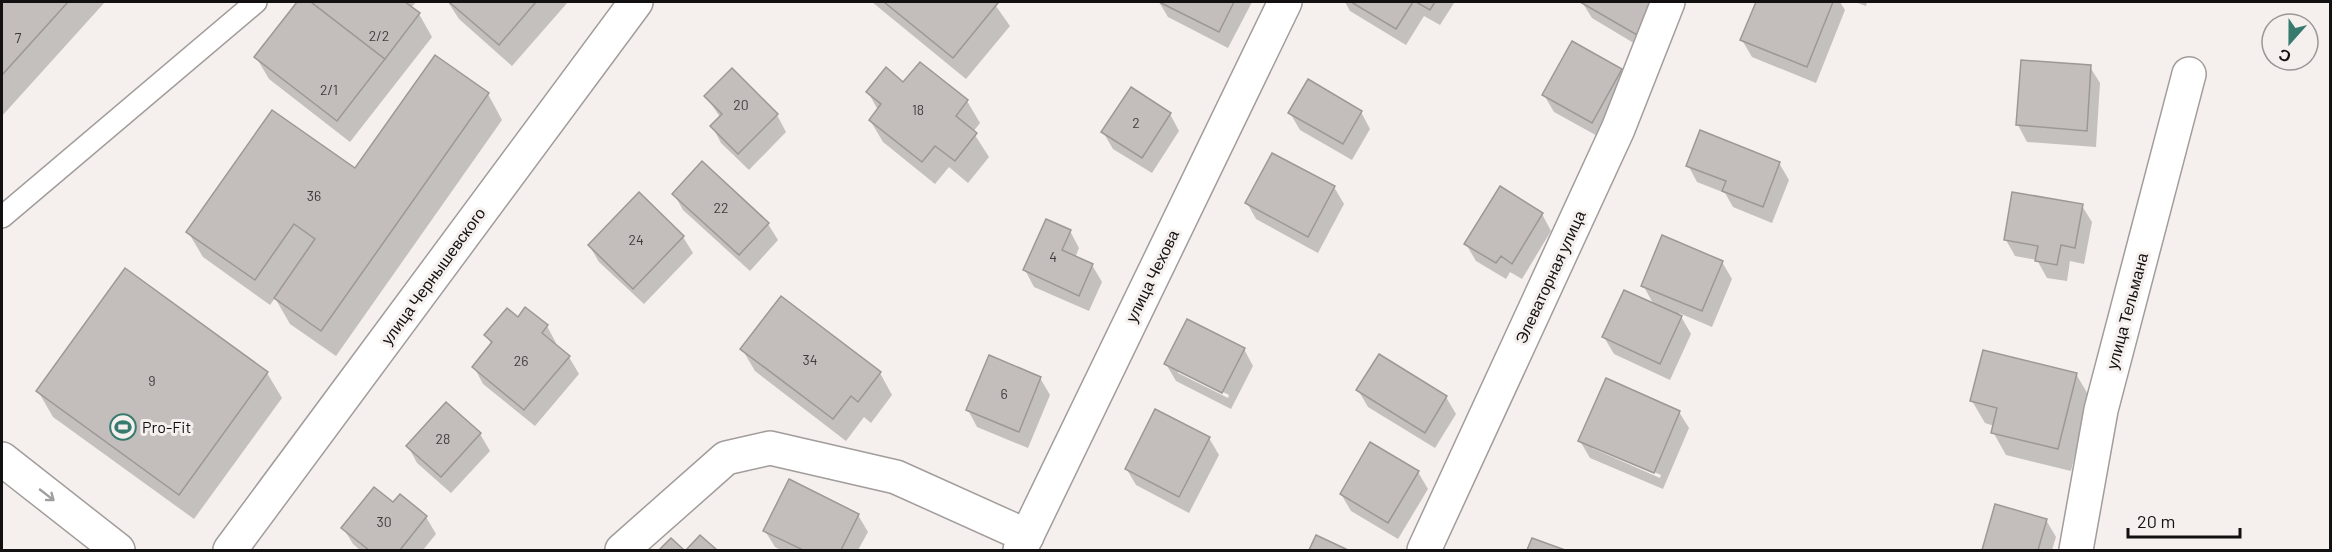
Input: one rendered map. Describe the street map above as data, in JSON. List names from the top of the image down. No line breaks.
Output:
{"streets":{"street":["улица Чернышевского","улица Чехова","Элеваторная улица","улица Тельмана"]},"places":{"sports":["Pro-Fit"]},"house_numbers":["2/2","7","2/1","20","18","2","36","22","24","4","34","26","9","6","28","30"],"scale_bar":"20 m","north":"bottom"}
